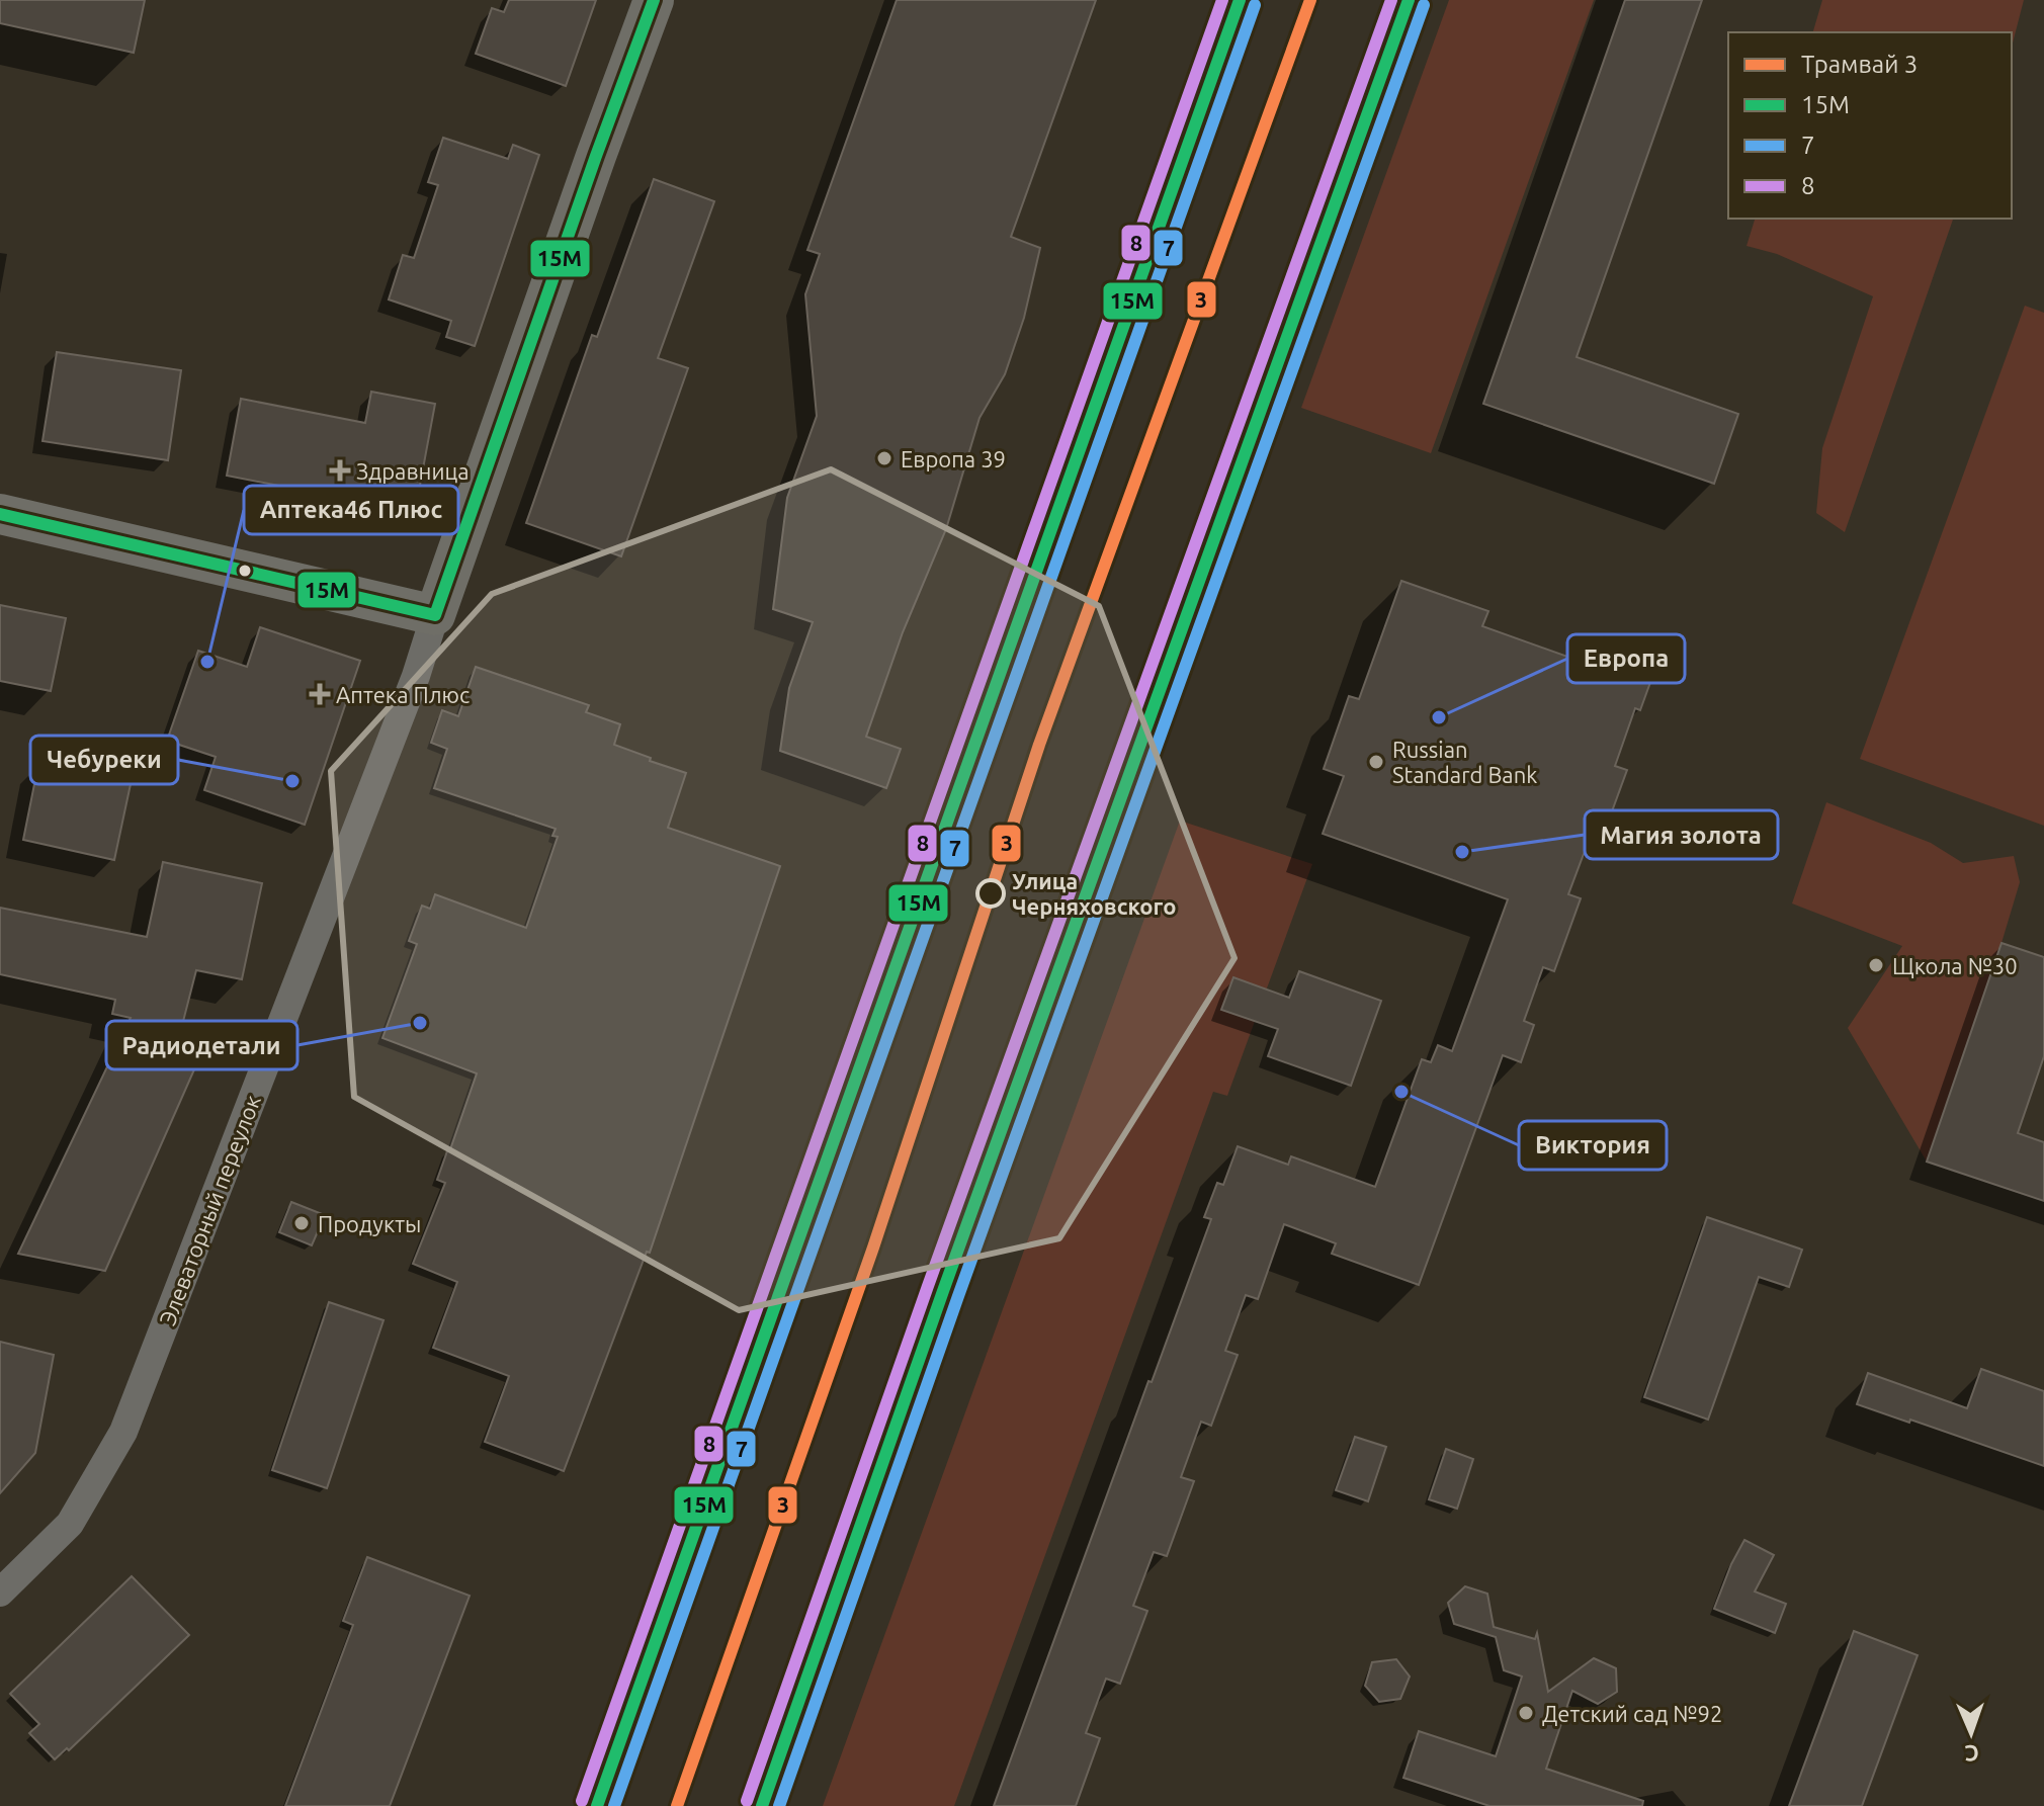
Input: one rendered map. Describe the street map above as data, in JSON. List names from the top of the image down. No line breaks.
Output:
{"streets":{"street":["Элеваторный переулок"]},"places":{"other":["Европа 39","Аптека46 Плюс","Европа","Russian Standard Bank","Чебуреки","Магия золота","Улица Черняховского","Щкола №30","Радиодетали","Виктория","Продукты","Детский сад №92"],"health":["Здравница","Аптека Плюс"]},"lines":["tram line 3","transit line 15М","transit line 8","transit line 7"],"legend":["Трамвай 3","15М","7","8"],"north":"bottom"}
